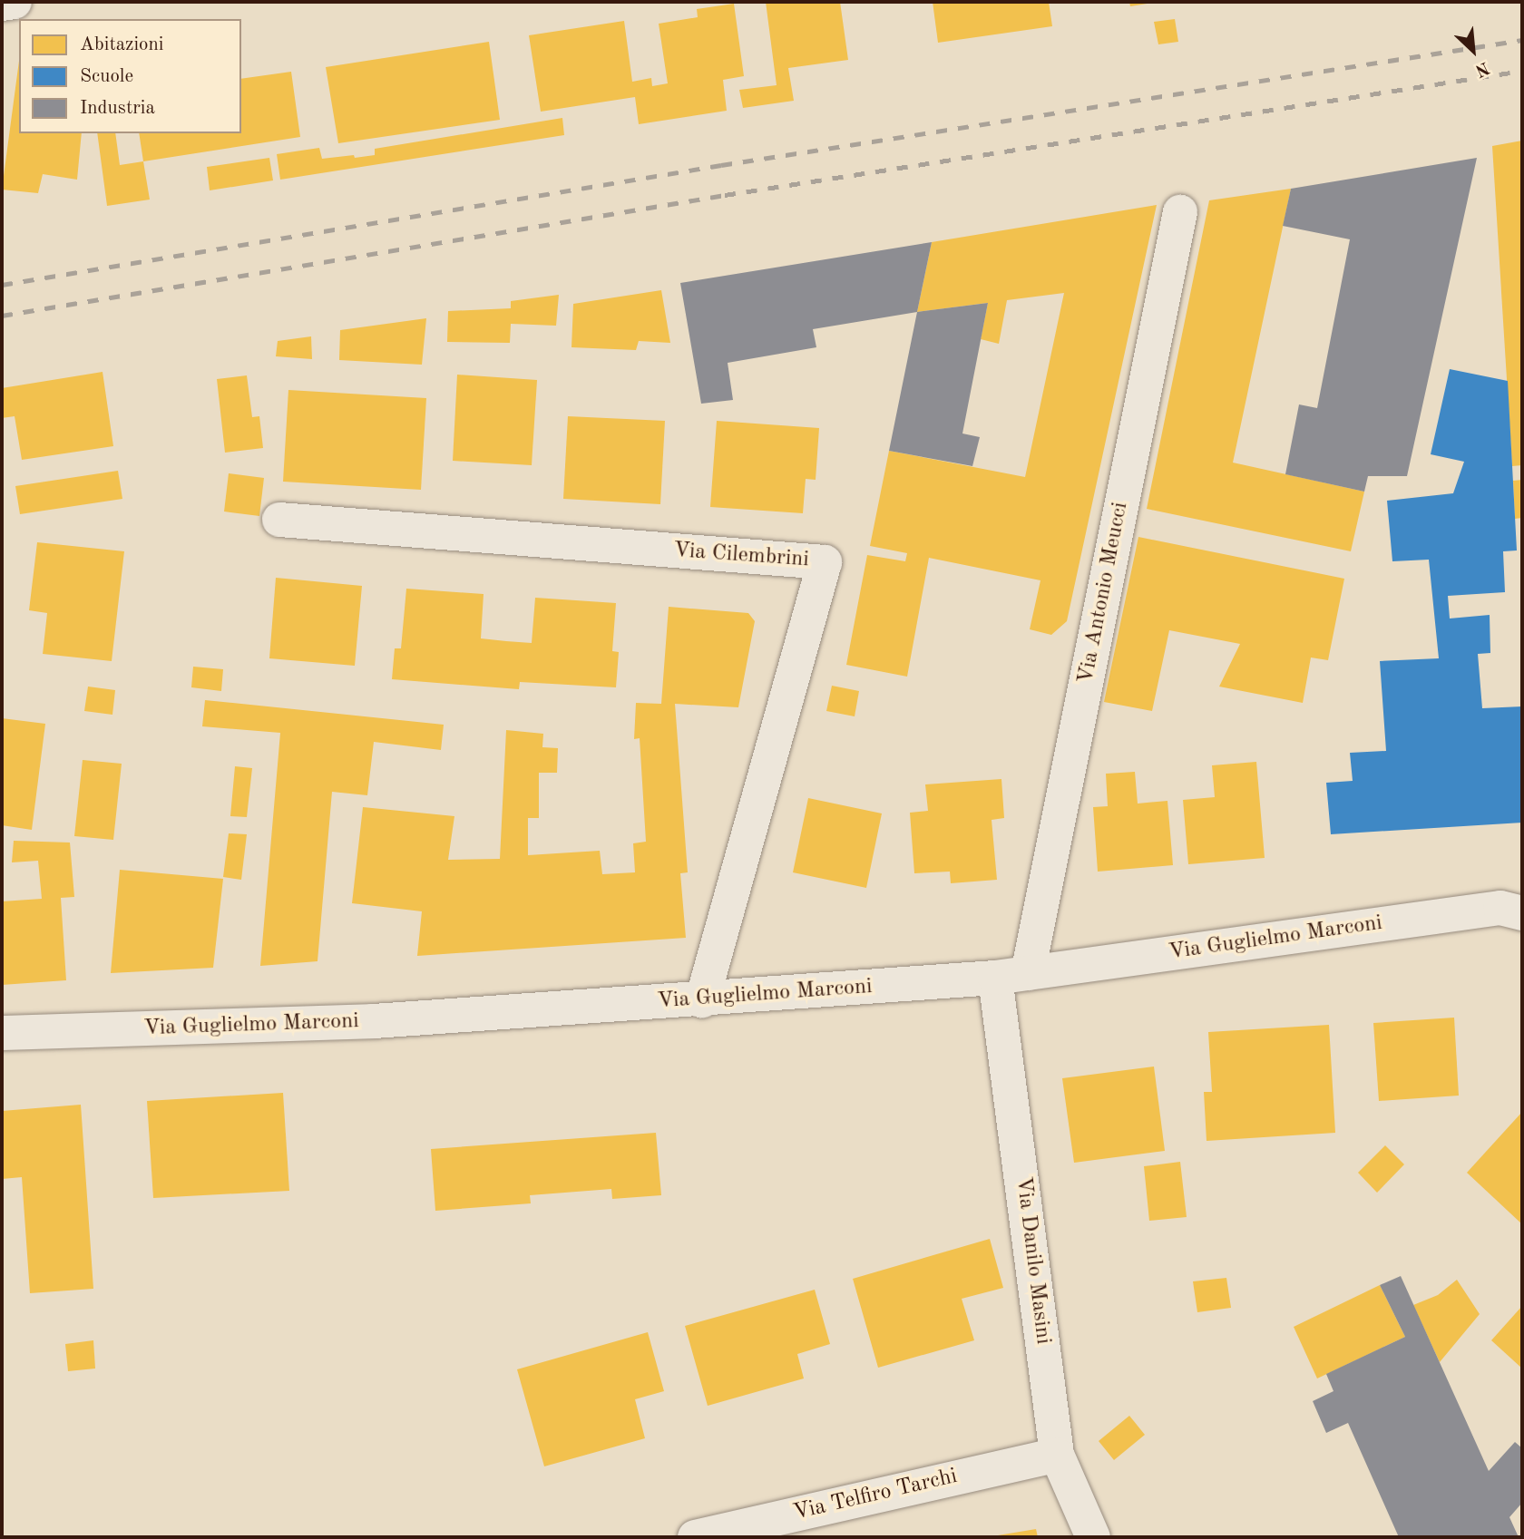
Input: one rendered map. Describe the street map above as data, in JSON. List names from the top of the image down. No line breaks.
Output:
{"streets":{"street":["Via Cilembrini","Via Antonio Meucci","Via Guglielmo Marconi","Via Danilo Masini","Via Telfiro Tarchi"]},"crossings":[["Via Cilembrini","Via Guglielmo Marconi"],["Via Antonio Meucci","Via Guglielmo Marconi"],["Via Antonio Meucci","Via Danilo Masini"],["Via Guglielmo Marconi","Via Danilo Masini"],["Via Danilo Masini","Via Telfiro Tarchi"]],"legend":["Abitazioni","Scuole","Industria"],"north":"bottom right"}
